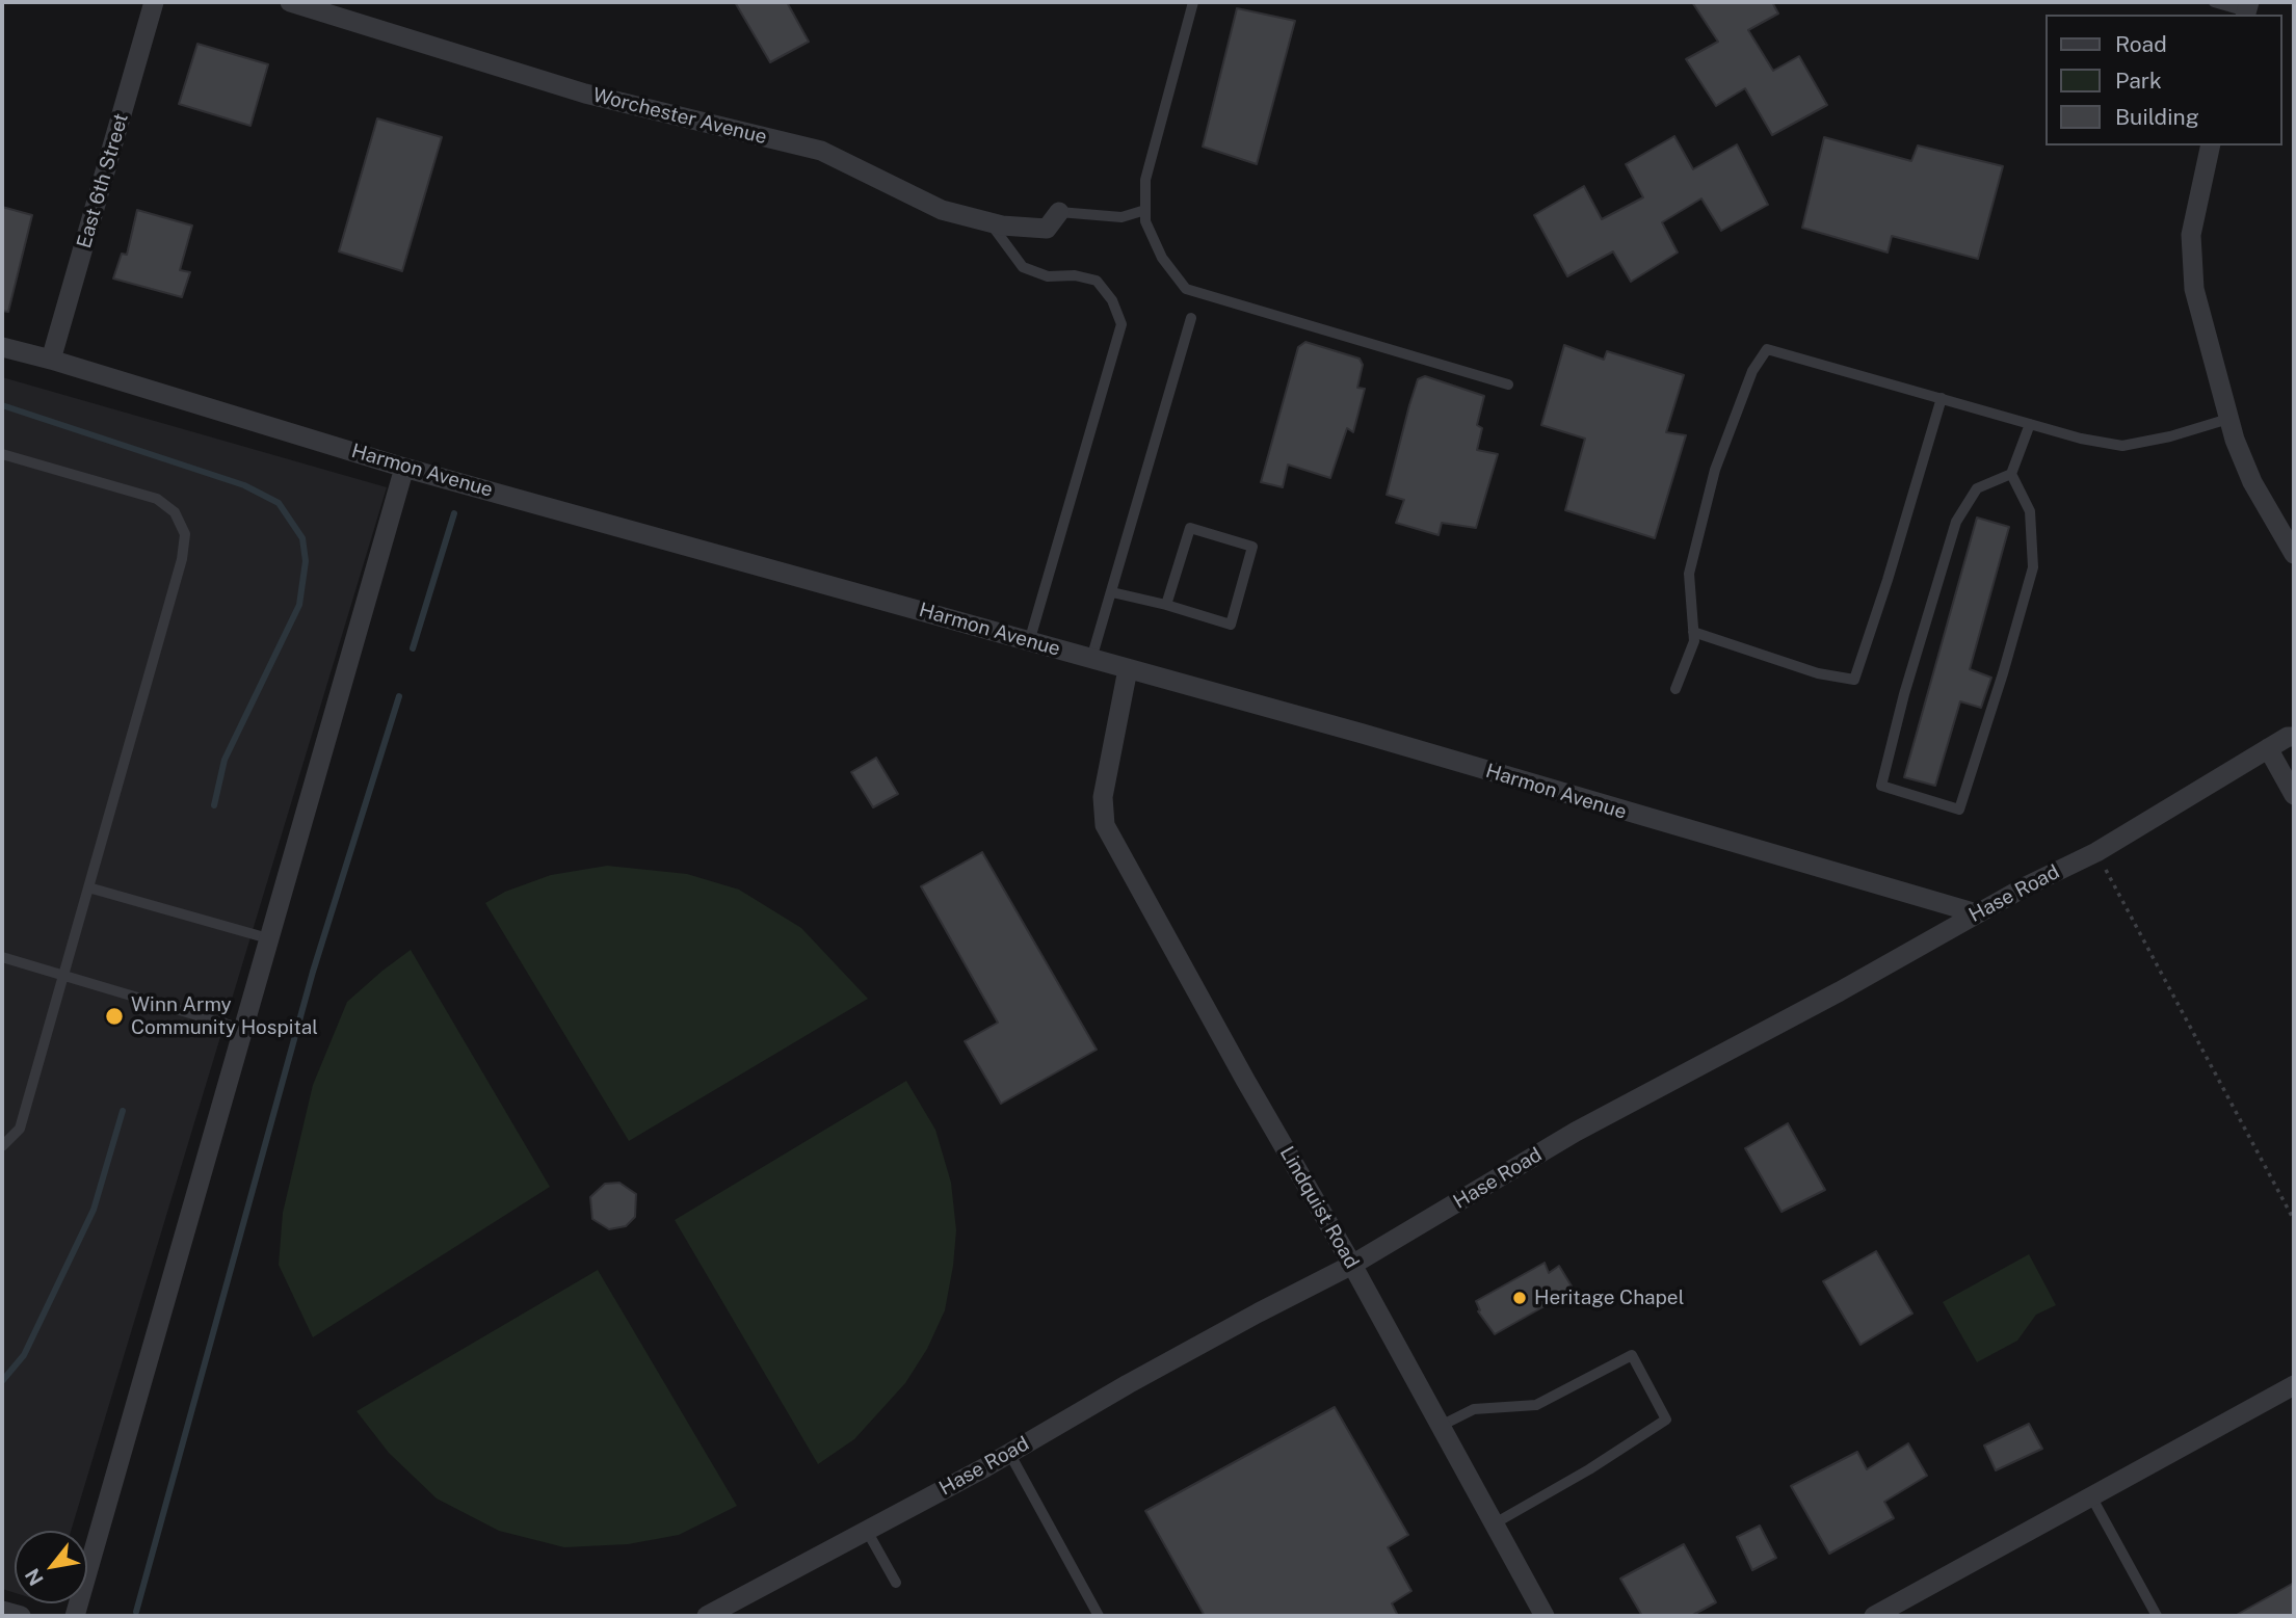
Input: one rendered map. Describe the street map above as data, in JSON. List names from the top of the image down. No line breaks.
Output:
{"streets":{"street":["Worchester Avenue","East 6th Street","Harmon Avenue","Hase Road","Lindquist Road"]},"crossings":[["East 6th Street","Harmon Avenue"],["Harmon Avenue","Hase Road"],["Harmon Avenue","Lindquist Road"],["Hase Road","Lindquist Road"]],"places":["Winn Army Community Hospital","Heritage Chapel"],"legend":["Road","Park","Building"],"north":"bottom left"}
